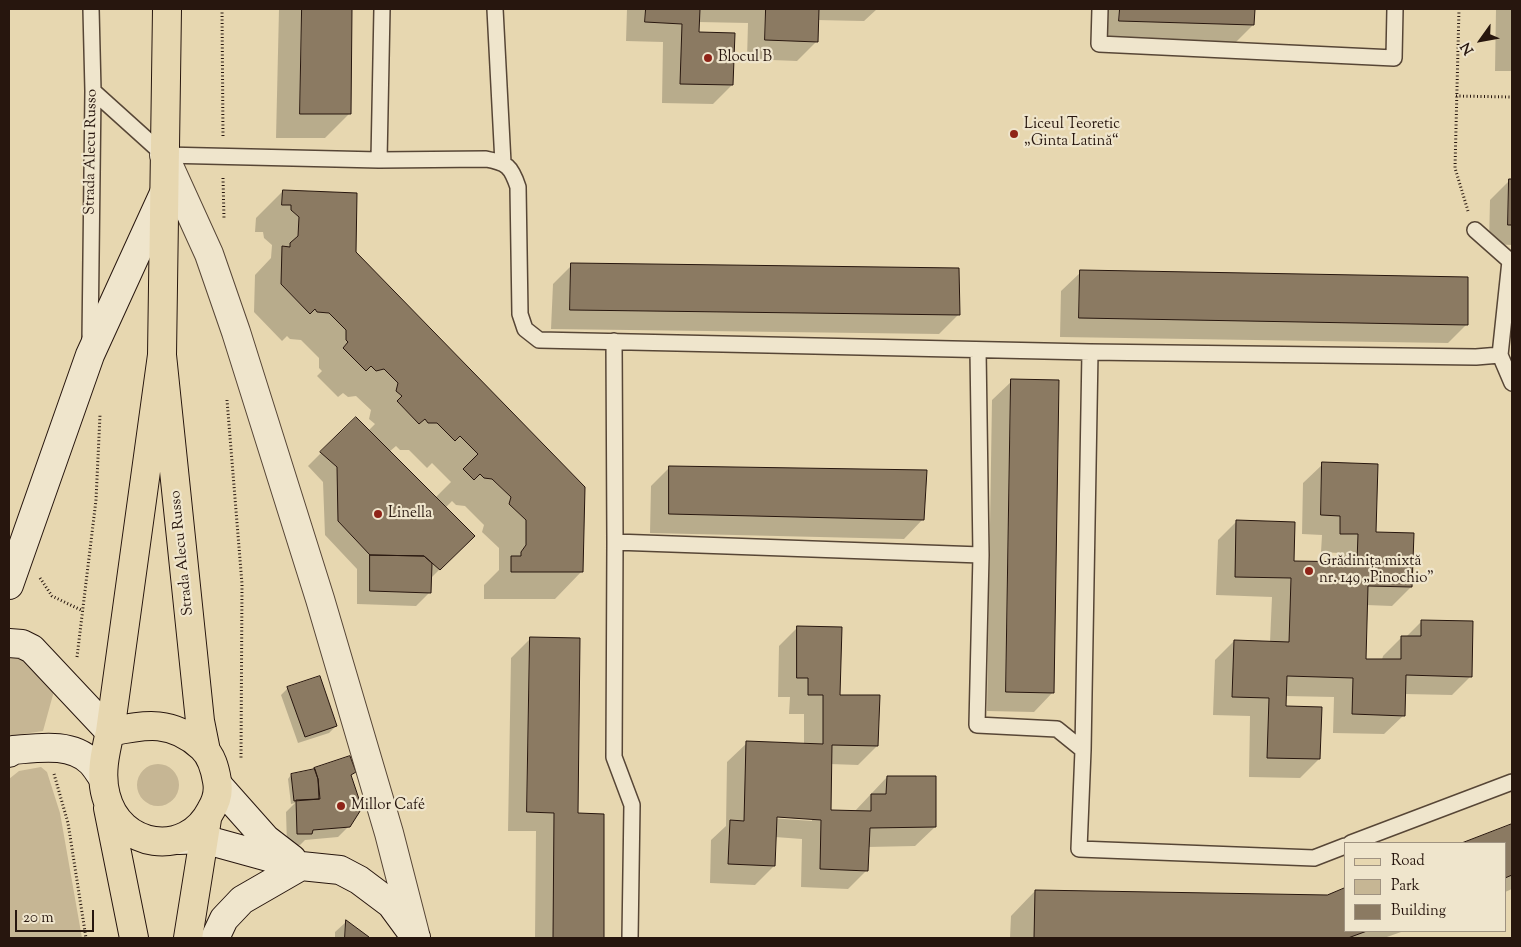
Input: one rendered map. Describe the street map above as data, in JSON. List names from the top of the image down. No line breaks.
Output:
{"streets":{"main road":["Strada Alecu Russo"]},"places":["Blocul B","Liceul Teoretic „Ginta Latină“","Linella","Grădinița mixtă nr. 149 „Pinochio”","Millor Café"],"legend":["Road","Park","Building"],"scale_bar":"20 m","north":"bottom left"}
